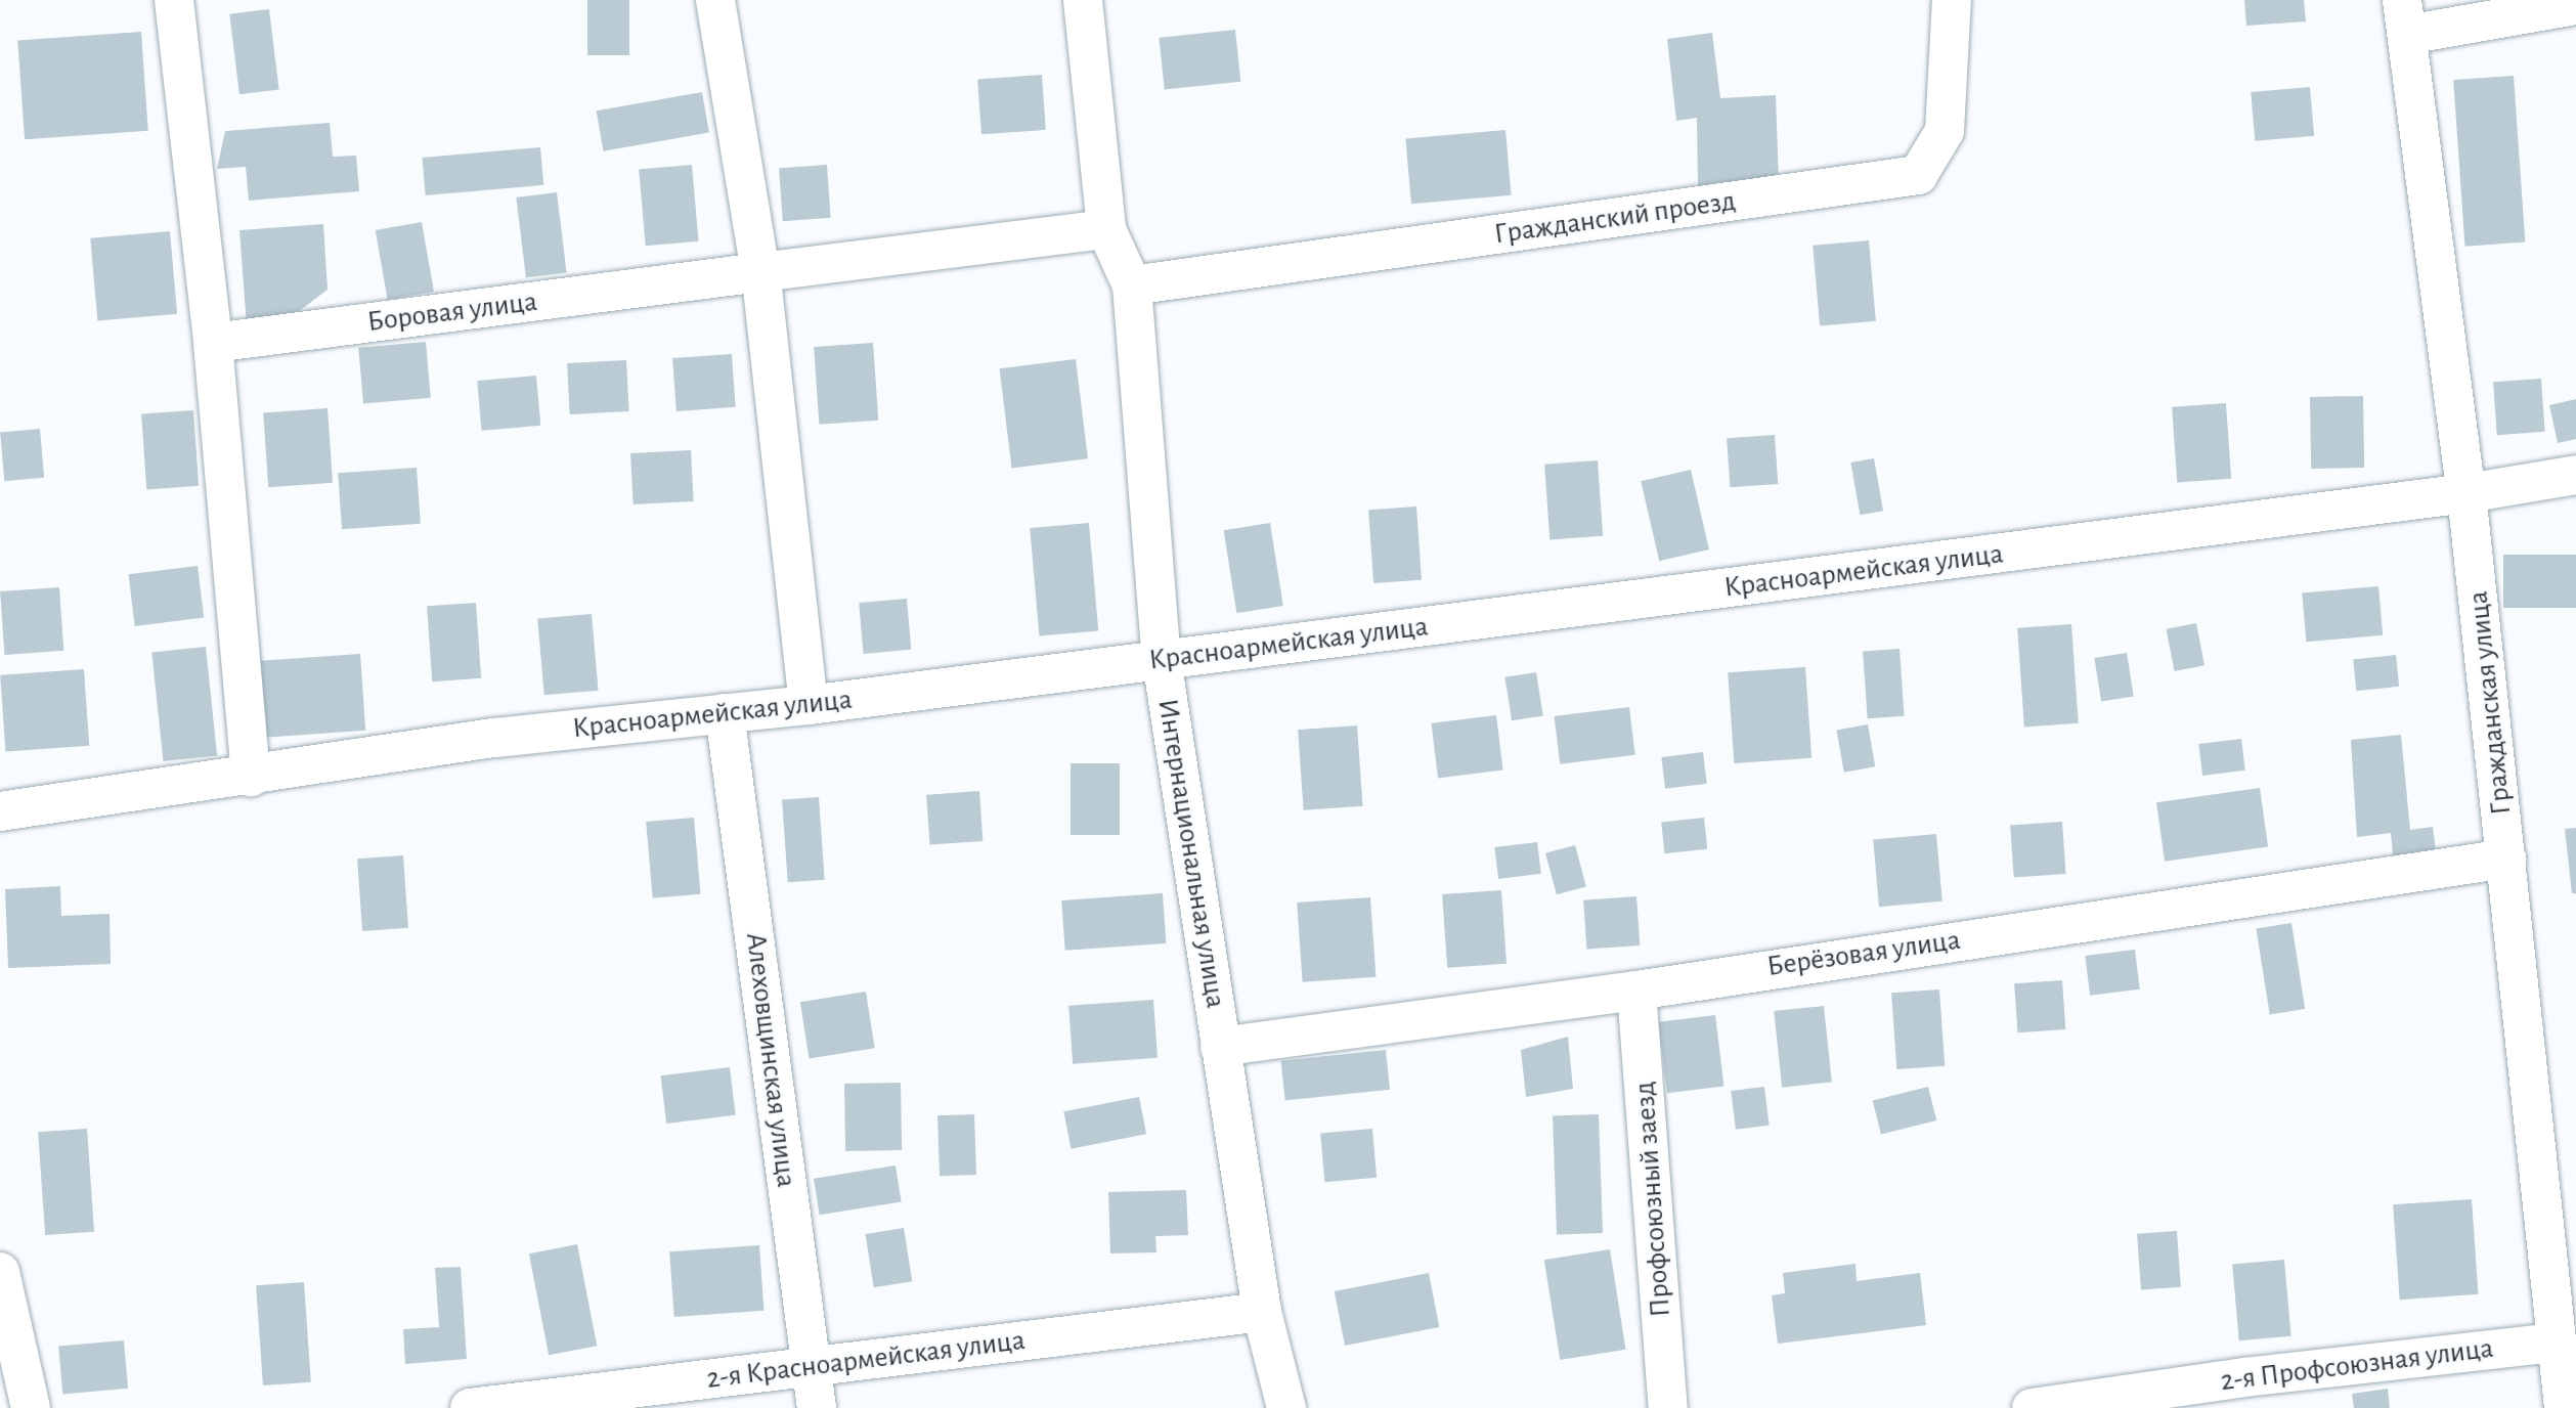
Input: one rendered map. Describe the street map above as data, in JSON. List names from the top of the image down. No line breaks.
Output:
{"streets":{"street":["Гражданский проезд","Боровая улица","Красноармейская улица","Гражданская улица","Интернациональная улица","Берёзовая улица","Алеховщинская улица","Профсоюзный заезд","2-я Красноармейская улица","2-я Профсоюзная улица"]},"crossings":[["Гражданский проезд","Интернациональная улица"],["Боровая улица","Интернациональная улица"],["Красноармейская улица","Гражданская улица"],["Красноармейская улица","Интернациональная улица"],["Красноармейская улица","Алеховщинская улица"],["Гражданская улица","Берёзовая улица"],["Гражданская улица","2-я Профсоюзная улица"],["Интернациональная улица","Берёзовая улица"],["Интернациональная улица","2-я Красноармейская улица"],["Берёзовая улица","Профсоюзный заезд"],["Алеховщинская улица","2-я Красноармейская улица"]]}
